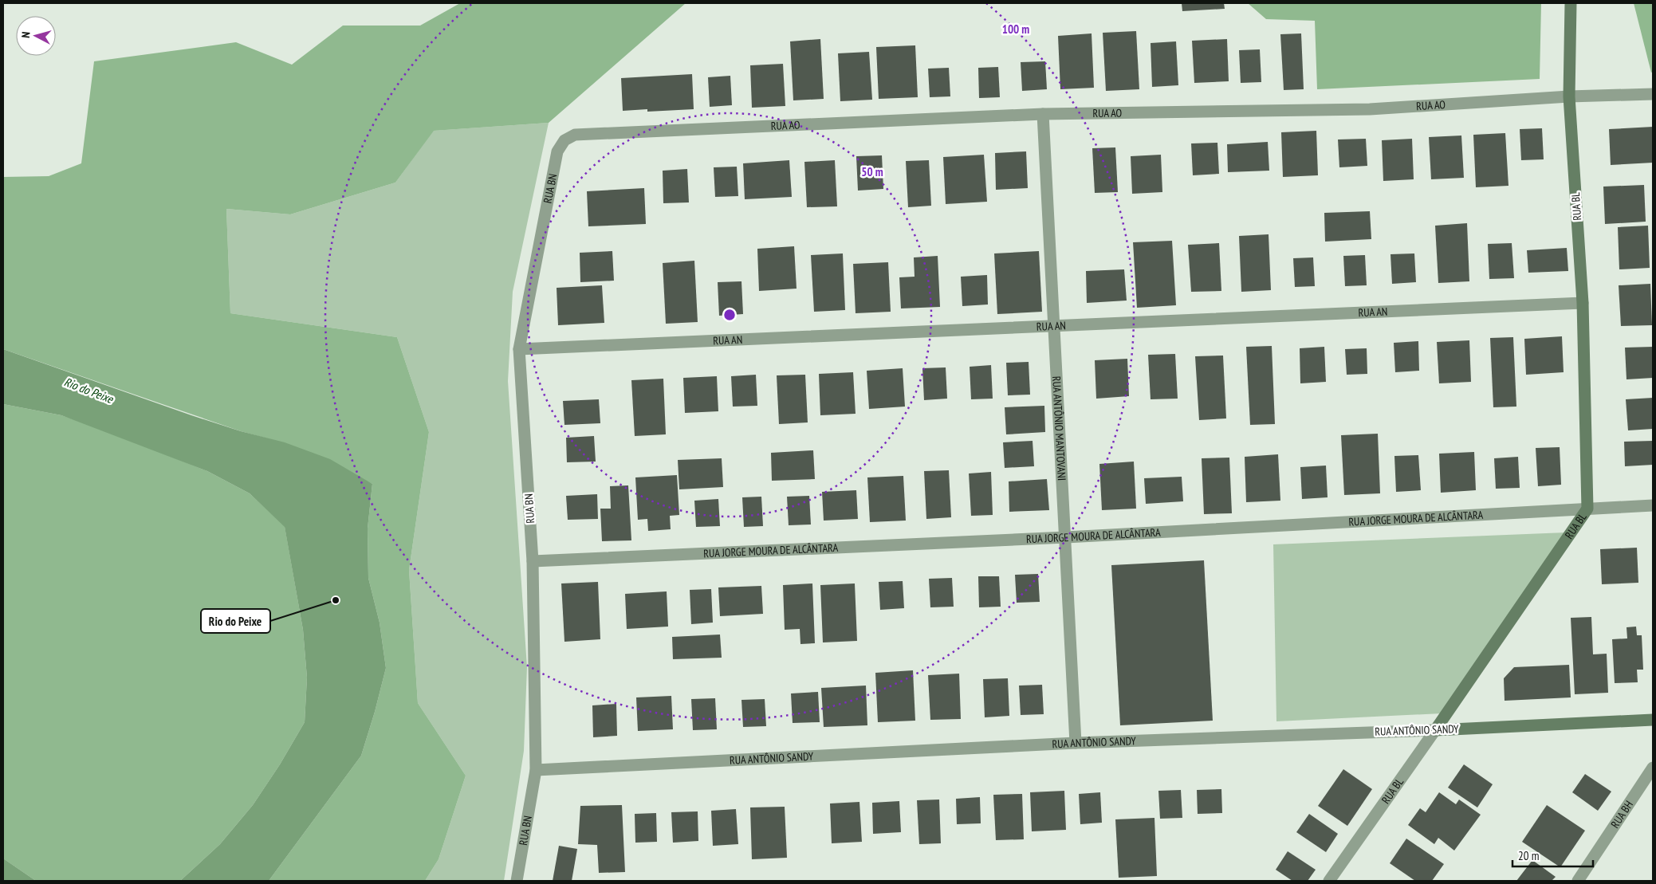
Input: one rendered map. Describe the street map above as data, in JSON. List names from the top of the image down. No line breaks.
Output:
{"streets":{"street":["RUA AO","RUA BN","RUA BL","RUA AN","RUA ANTÔNIO MANTOVANI","RUA JORGE MOURA DE ALCÂNTARA","RUA ANTÔNIO SANDY","RUA BH"]},"crossings":[["RUA AO","RUA BN"],["RUA AO","RUA BL"],["RUA AO","RUA ANTÔNIO MANTOVANI"],["RUA BN","RUA AN"],["RUA BN","RUA JORGE MOURA DE ALCÂNTARA"],["RUA BN","RUA ANTÔNIO SANDY"],["RUA BL","RUA AN"],["RUA BL","RUA JORGE MOURA DE ALCÂNTARA"],["RUA BL","RUA ANTÔNIO SANDY"],["RUA AN","RUA ANTÔNIO MANTOVANI"],["RUA ANTÔNIO MANTOVANI","RUA JORGE MOURA DE ALCÂNTARA"],["RUA ANTÔNIO MANTOVANI","RUA ANTÔNIO SANDY"]],"water":["Rio do Peixe"],"places":["Rio do Peixe"],"scale_bar":"20 m","north":"left","rings":["100 m","50 m"]}
